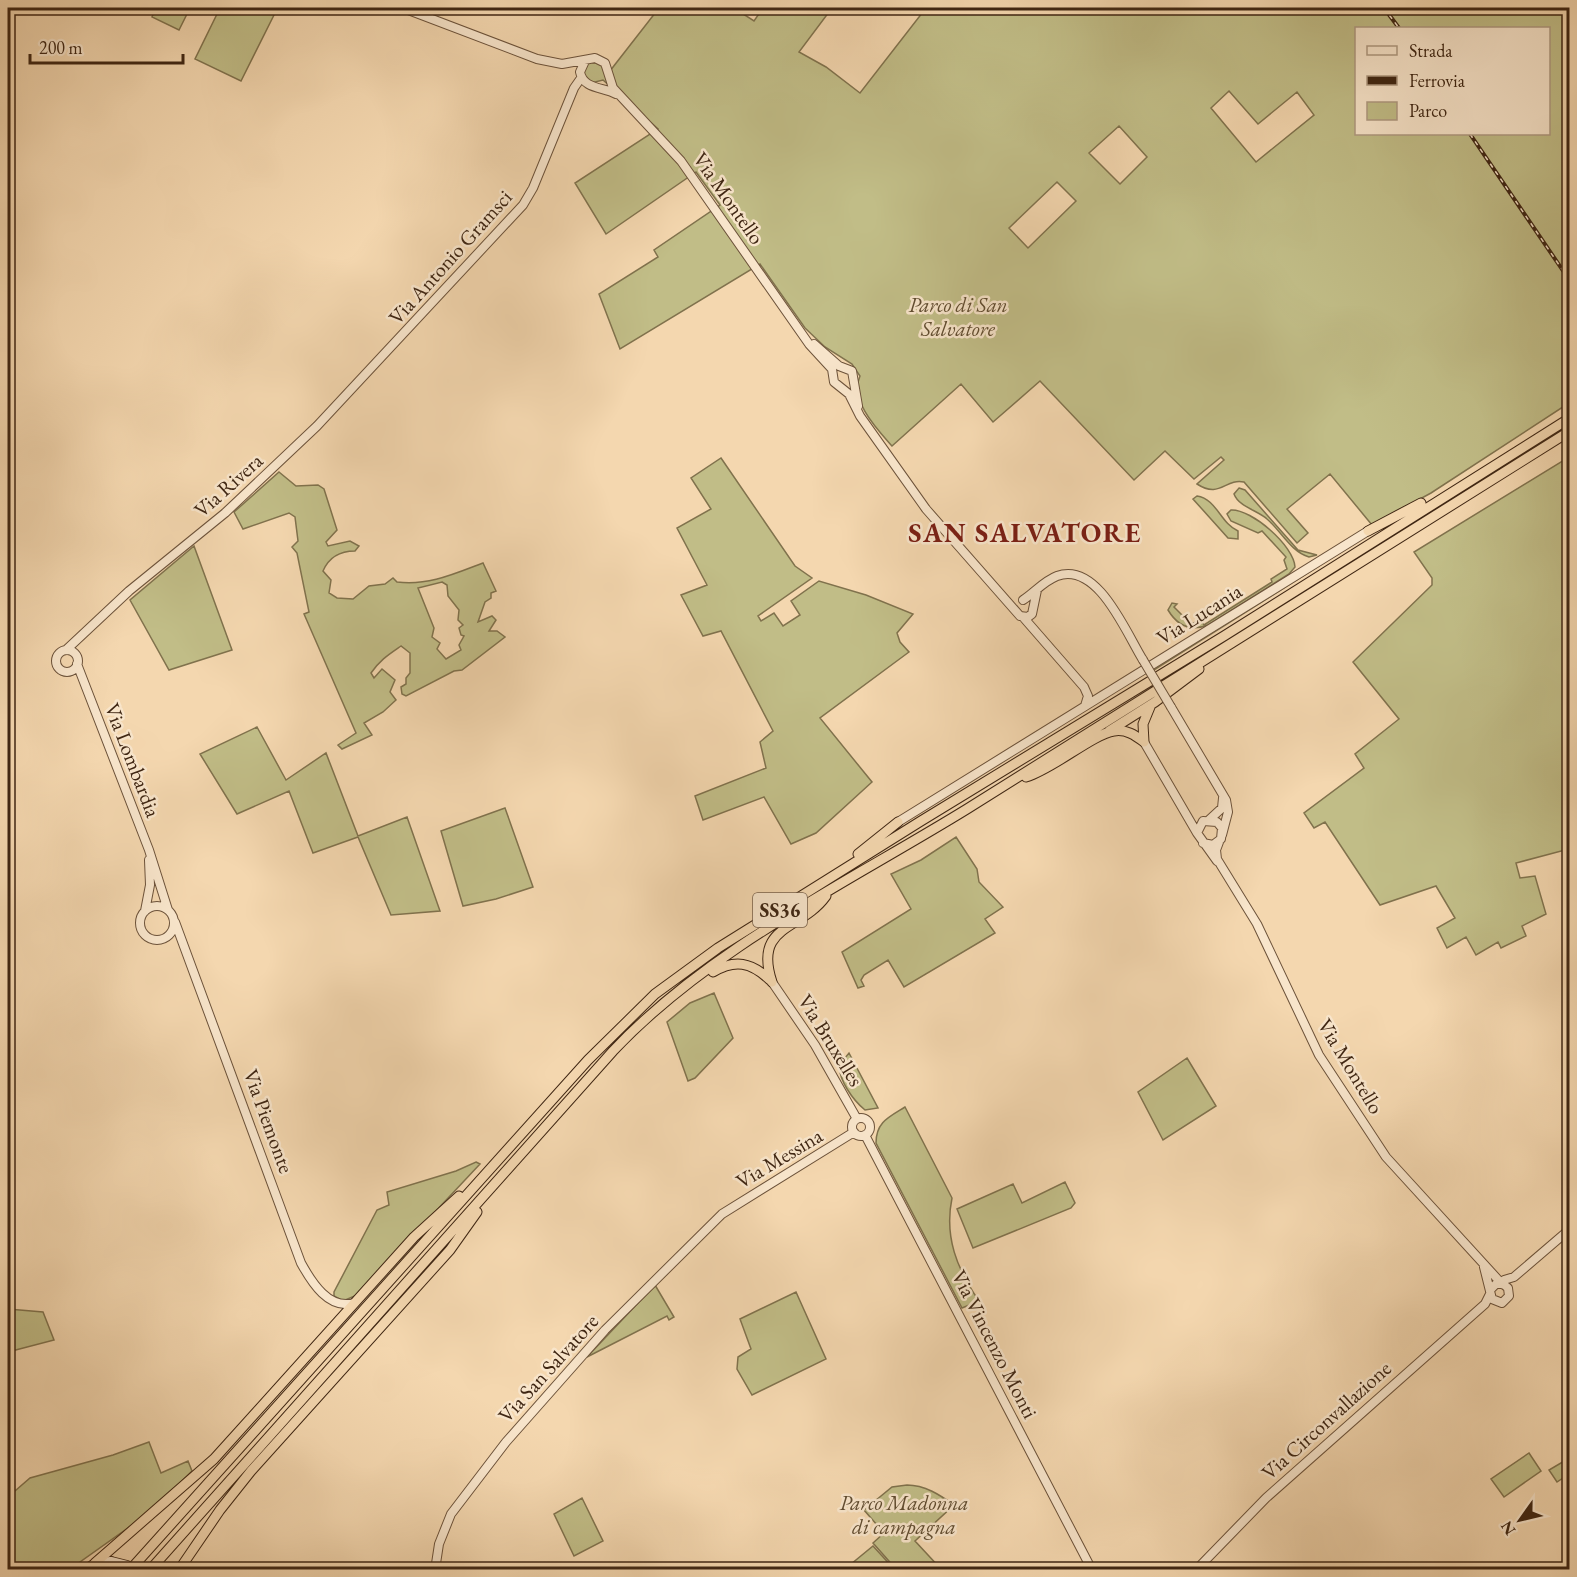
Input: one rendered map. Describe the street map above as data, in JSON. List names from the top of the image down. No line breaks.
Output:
{"streets":{"highway":["SS36"],"street":["Via Montello","Via Antonio Gramsci","Via Rivera","Via Lucania","Via Lombardia","Via Bruxelles","Via Piemonte","Via Messina","Via Vincenzo Monti","Via San Salvatore","Via Circonvallazione"]},"crossings":[["Via Montello","Via Antonio Gramsci"],["Via Montello","Via Circonvallazione"],["Via Antonio Gramsci","Via Rivera"],["Via Rivera","Via Lombardia"],["Via Lombardia","Via Piemonte"],["Via Bruxelles","Via Messina"],["Via Bruxelles","Via Vincenzo Monti"],["Via Messina","Via Vincenzo Monti"],["Via Messina","Via San Salvatore"]],"districts":["SAN SALVATORE"],"parks":["Parco di San Salvatore","Parco Madonna di campagna"],"legend":["Strada","Ferrovia","Parco"],"scale_bar":"200 m","north":"bottom left"}
